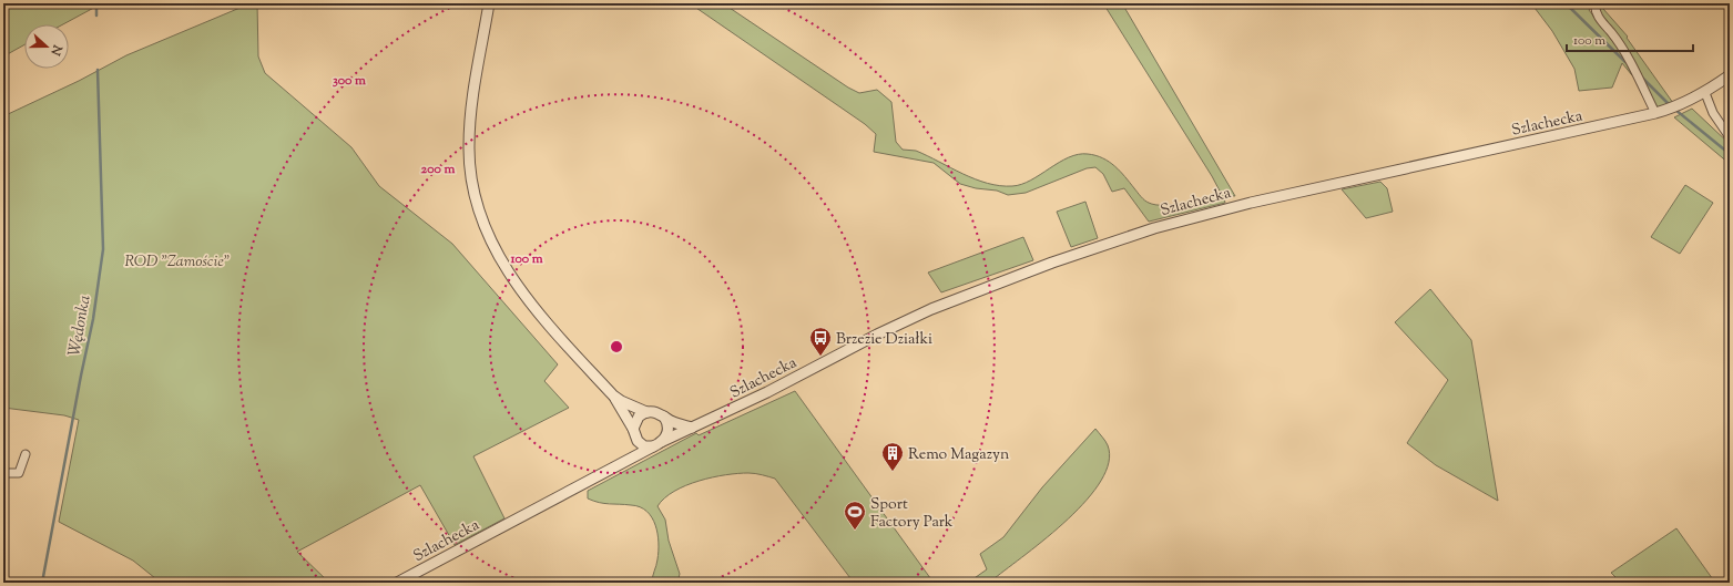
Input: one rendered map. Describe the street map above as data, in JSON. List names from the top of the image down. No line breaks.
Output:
{"streets":{"street":["Szlachecka"]},"water":["Wędonka"],"parks":["ROD \"Zamoście\""],"places":{"bus stop":["Brzezie Działki"],"building":["Remo Magazyn"],"sports":["Sport Factory Park"]},"scale_bar":"100 m","north":"right","rings":["300 m","200 m","100 m"]}
